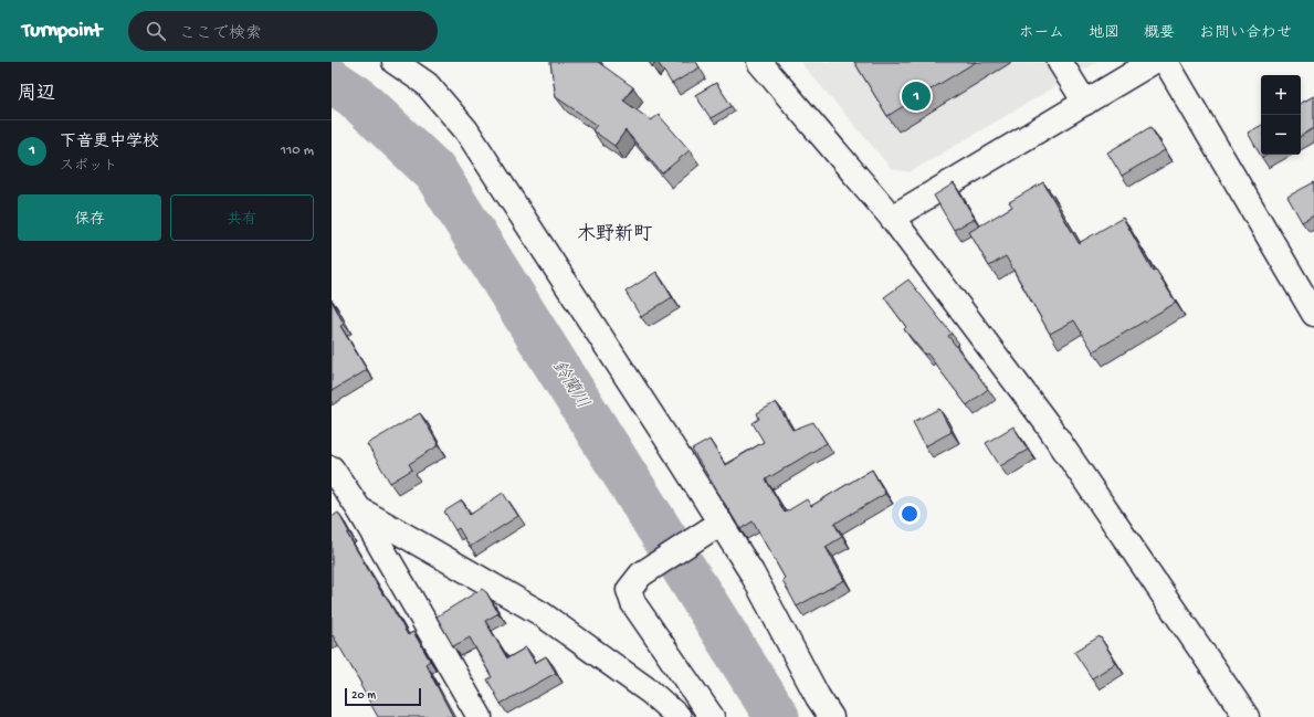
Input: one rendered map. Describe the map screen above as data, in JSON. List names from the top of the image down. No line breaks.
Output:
{"districts":["木野新町"],"water":["鈴蘭川"],"scale_bar":"20 m","page":{"header":"Turnpoint","search":"ここで検索","nav":["ホーム","地図","概要","お問い合わせ"],"heading":"周辺","map_buttons":["+","−"],"pins":"1","list":[{"mark":"1","name":"下音更中学校","note":"スポット","value":"110 m"}],"buttons":["保存","共有"],"scale":"20 m"}}
